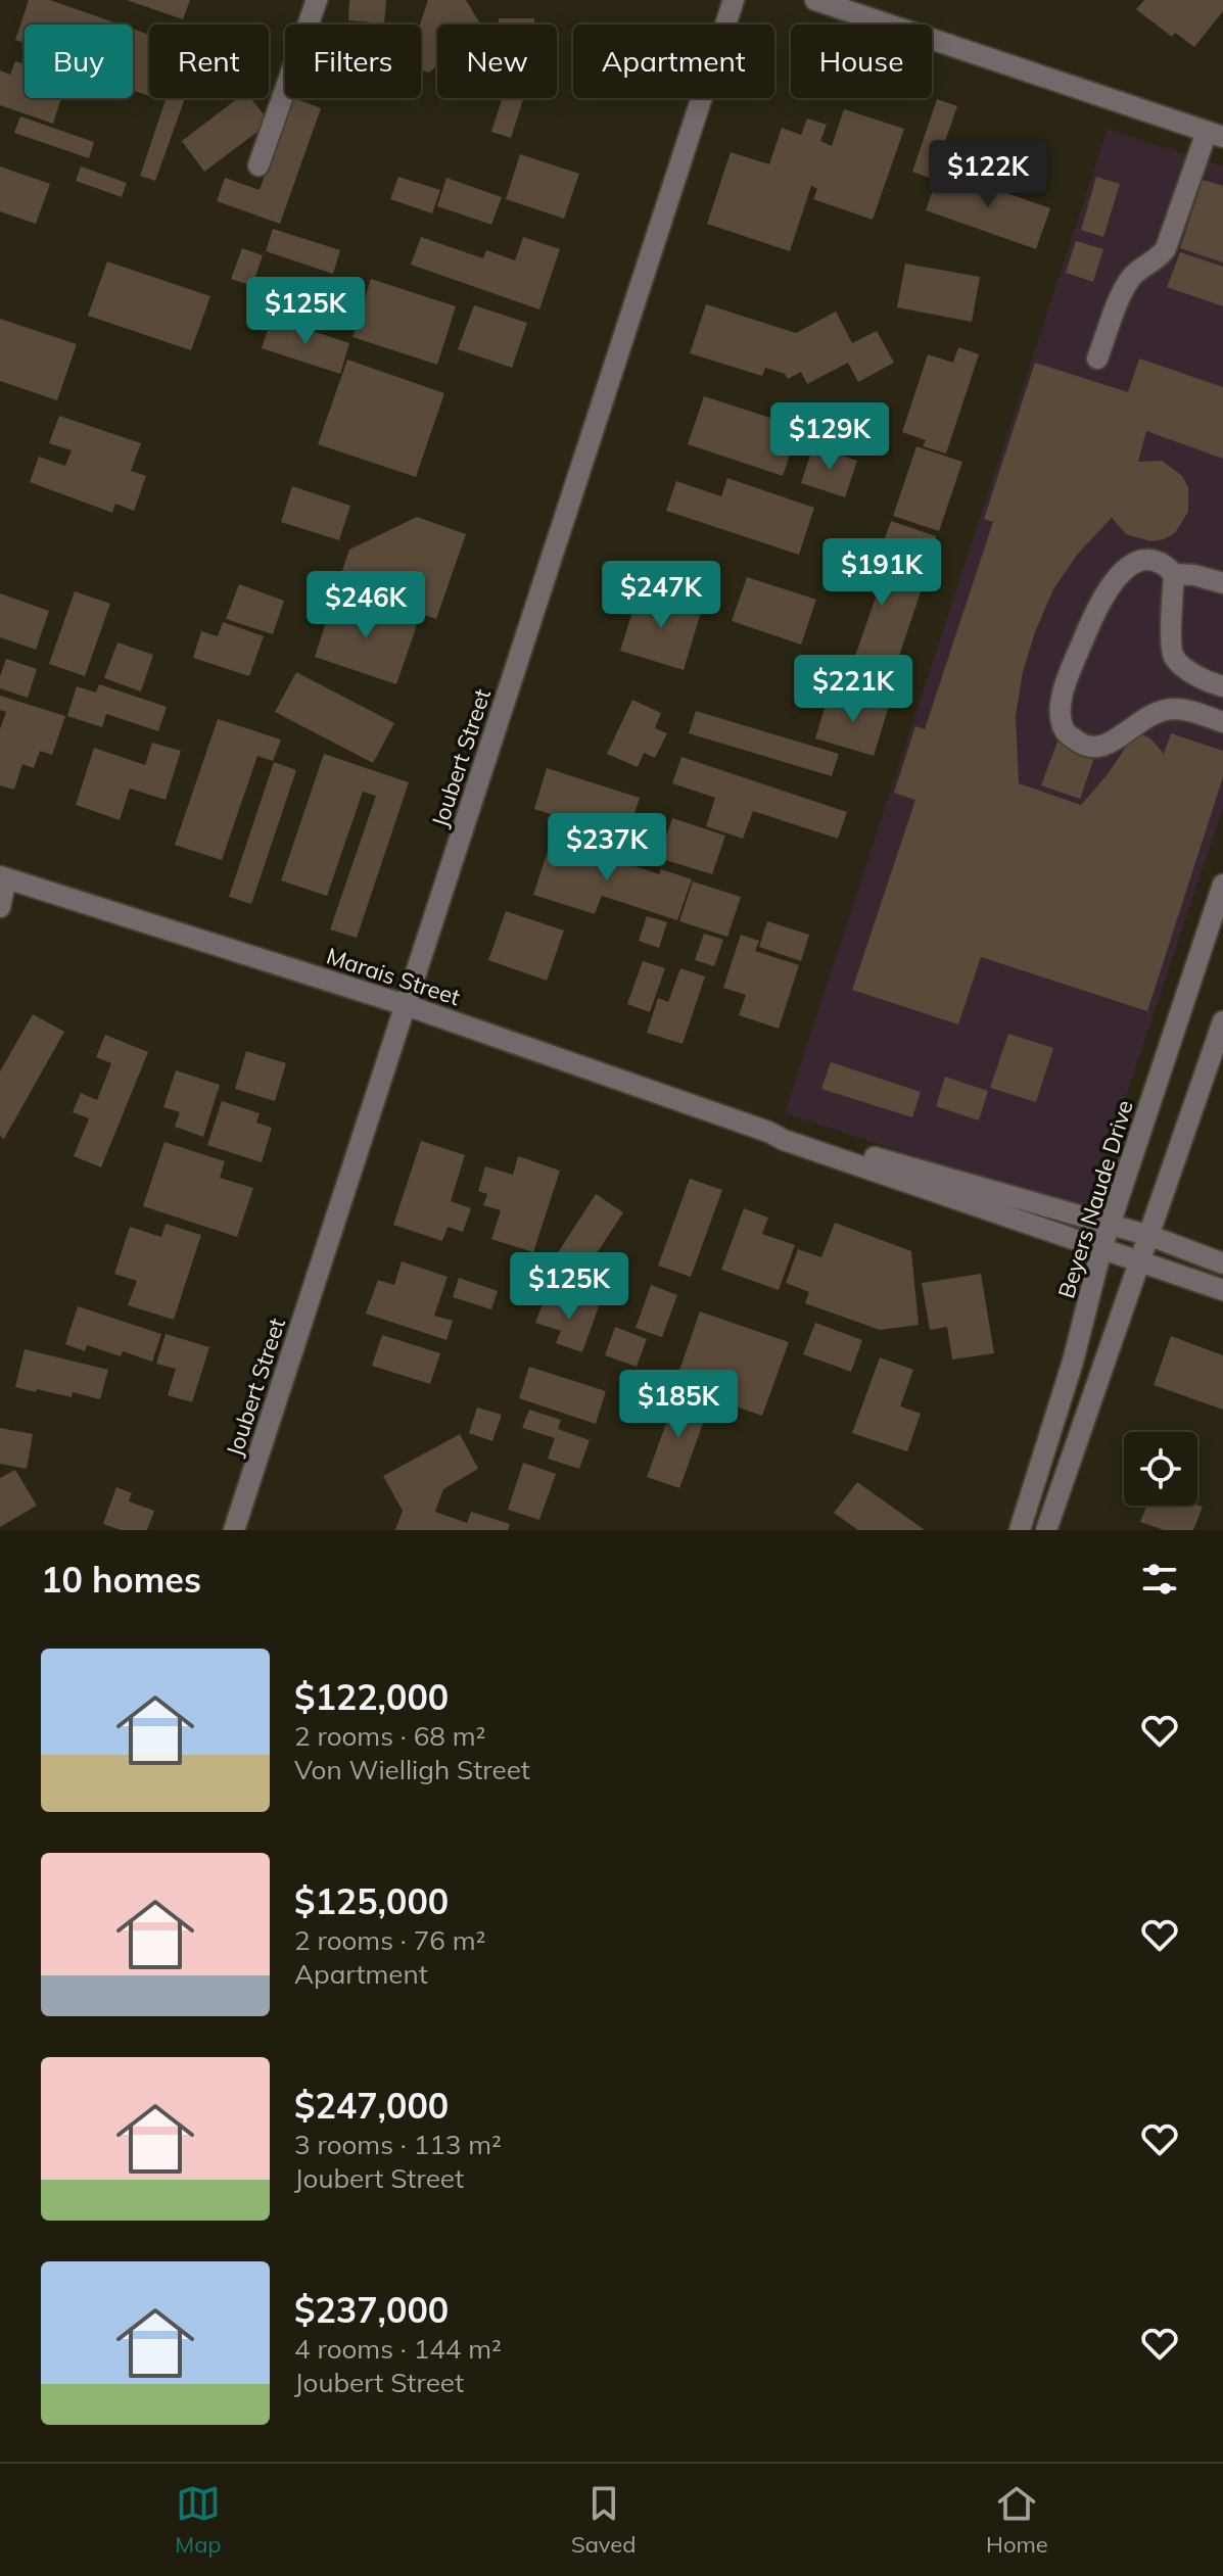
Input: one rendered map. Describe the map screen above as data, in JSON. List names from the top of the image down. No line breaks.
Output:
{"streets":{"street":["Joubert Street","Marais Street","Beyers Naude Drive"]},"crossings":[["Joubert Street","Marais Street"],["Marais Street","Beyers Naude Drive"]],"page":{"chip":["Buy","Rent","Filters","New","Apartment","House"],"price":["$122K","$125K","$129K","$191K","$247K","$246K","$221K","$237K","$125K","$185K"],"heading":"10 homes","list":[{"name":"$122,000","note":"2 rooms · 68 m² · Von Wielligh Street"},{"name":"$125,000","note":"2 rooms · 76 m² · Apartment"},{"name":"$247,000","note":"3 rooms · 113 m² · Joubert Street"},{"name":"$237,000","note":"4 rooms · 144 m² · Joubert Street"}],"tabs":["Map","Saved","Home"]}}
